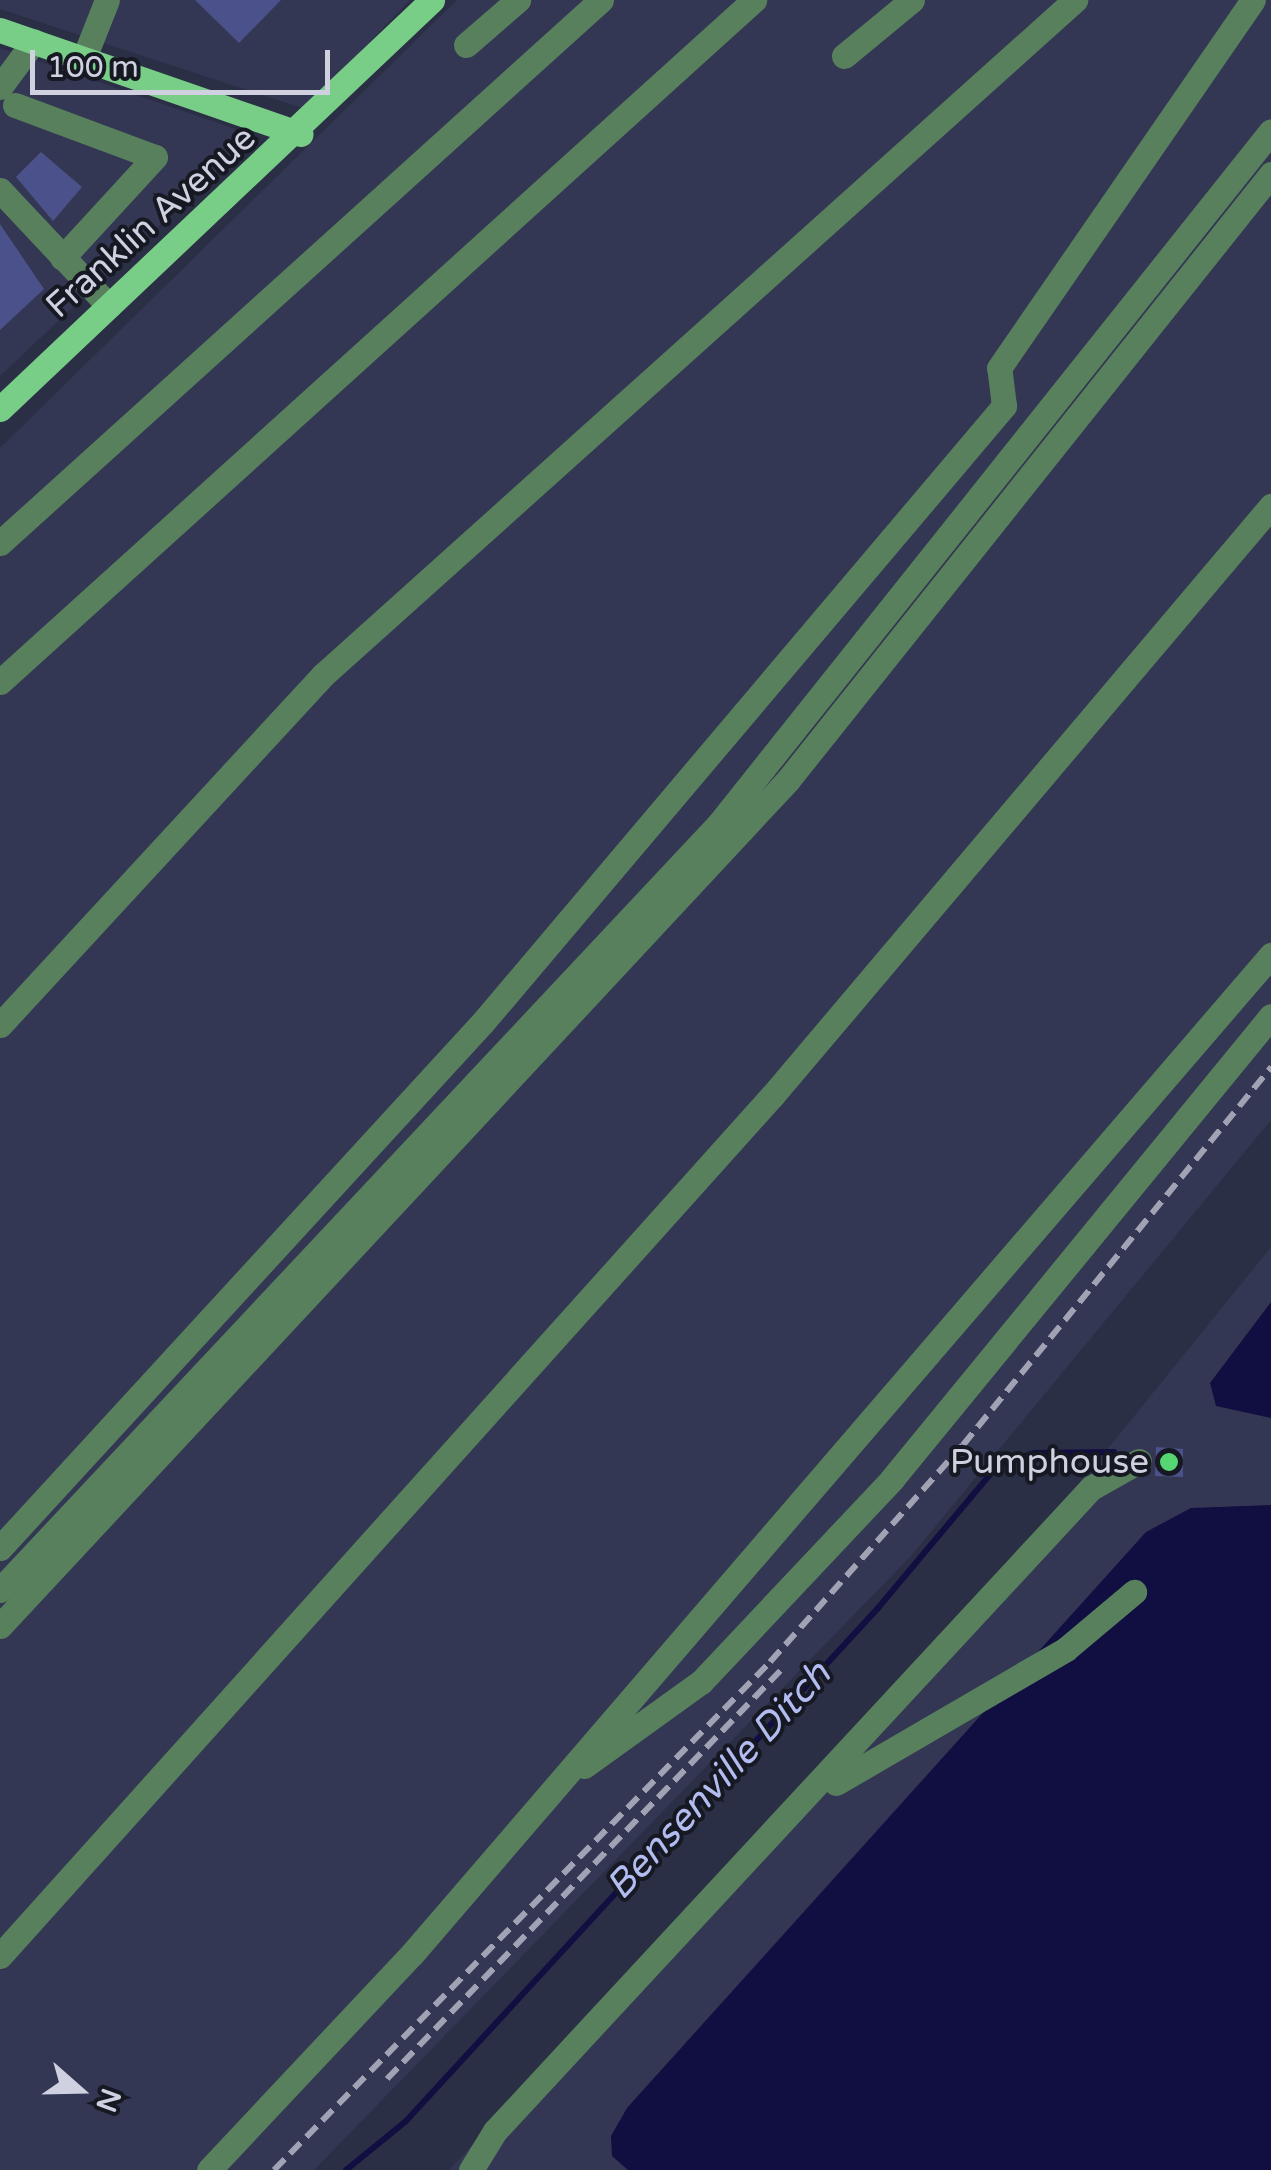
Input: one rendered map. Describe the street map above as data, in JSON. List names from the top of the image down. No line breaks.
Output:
{"streets":{"main road":["Franklin Avenue"]},"water":["Bensenville Ditch"],"places":["Pumphouse"],"scale_bar":"100 m","north":"right"}
